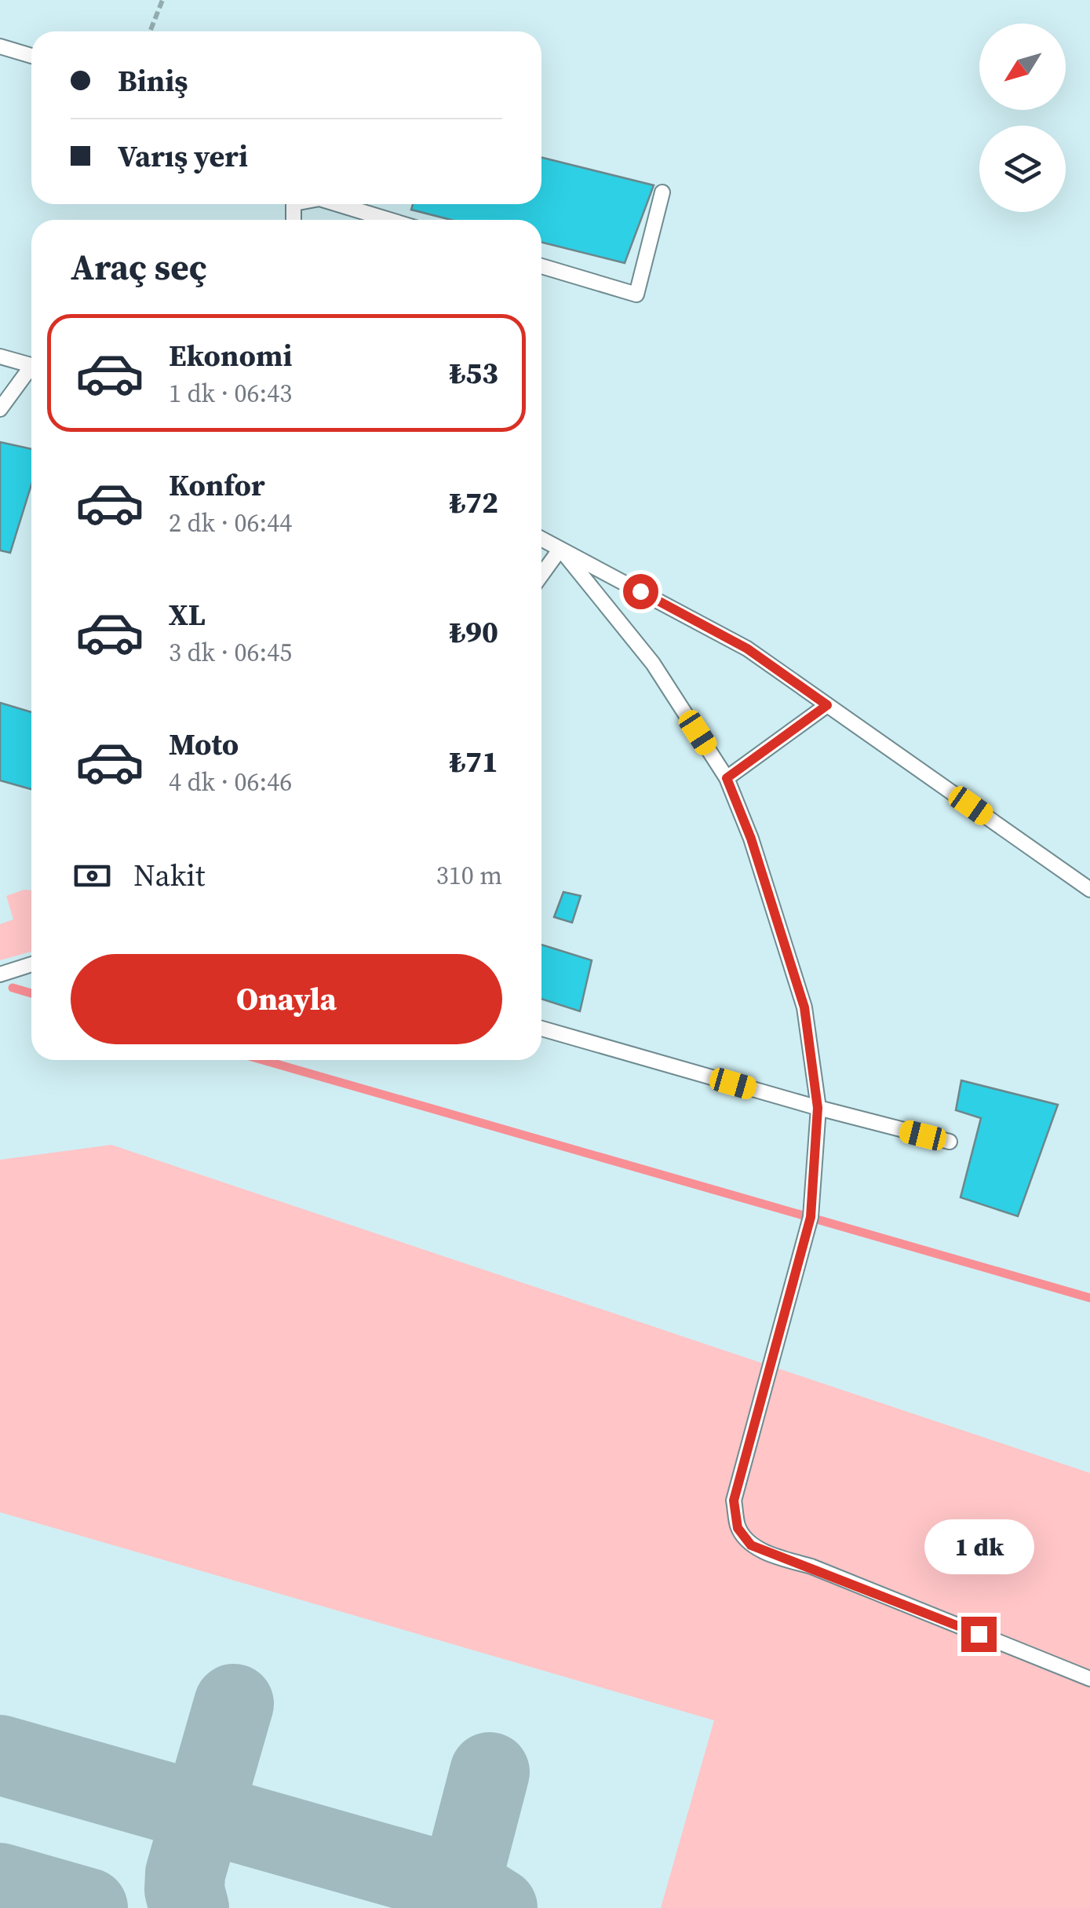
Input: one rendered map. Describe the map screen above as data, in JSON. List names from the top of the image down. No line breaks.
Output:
{"north":"bottom left","page":{"banner":["Biniş","Varış yeri"],"heading":"Araç seç","list":[{"name":"Ekonomi","note":"1 dk · 06:43","value":"₺53"},{"name":"Konfor","note":"2 dk · 06:44","value":"₺72"},{"name":"XL","note":"3 dk · 06:45","value":"₺90"},{"name":"Moto","note":"4 dk · 06:46","value":"₺71"}],"pay":["Nakit","310 m"],"buttons":"Onayla","bubble":"1 dk"}}
